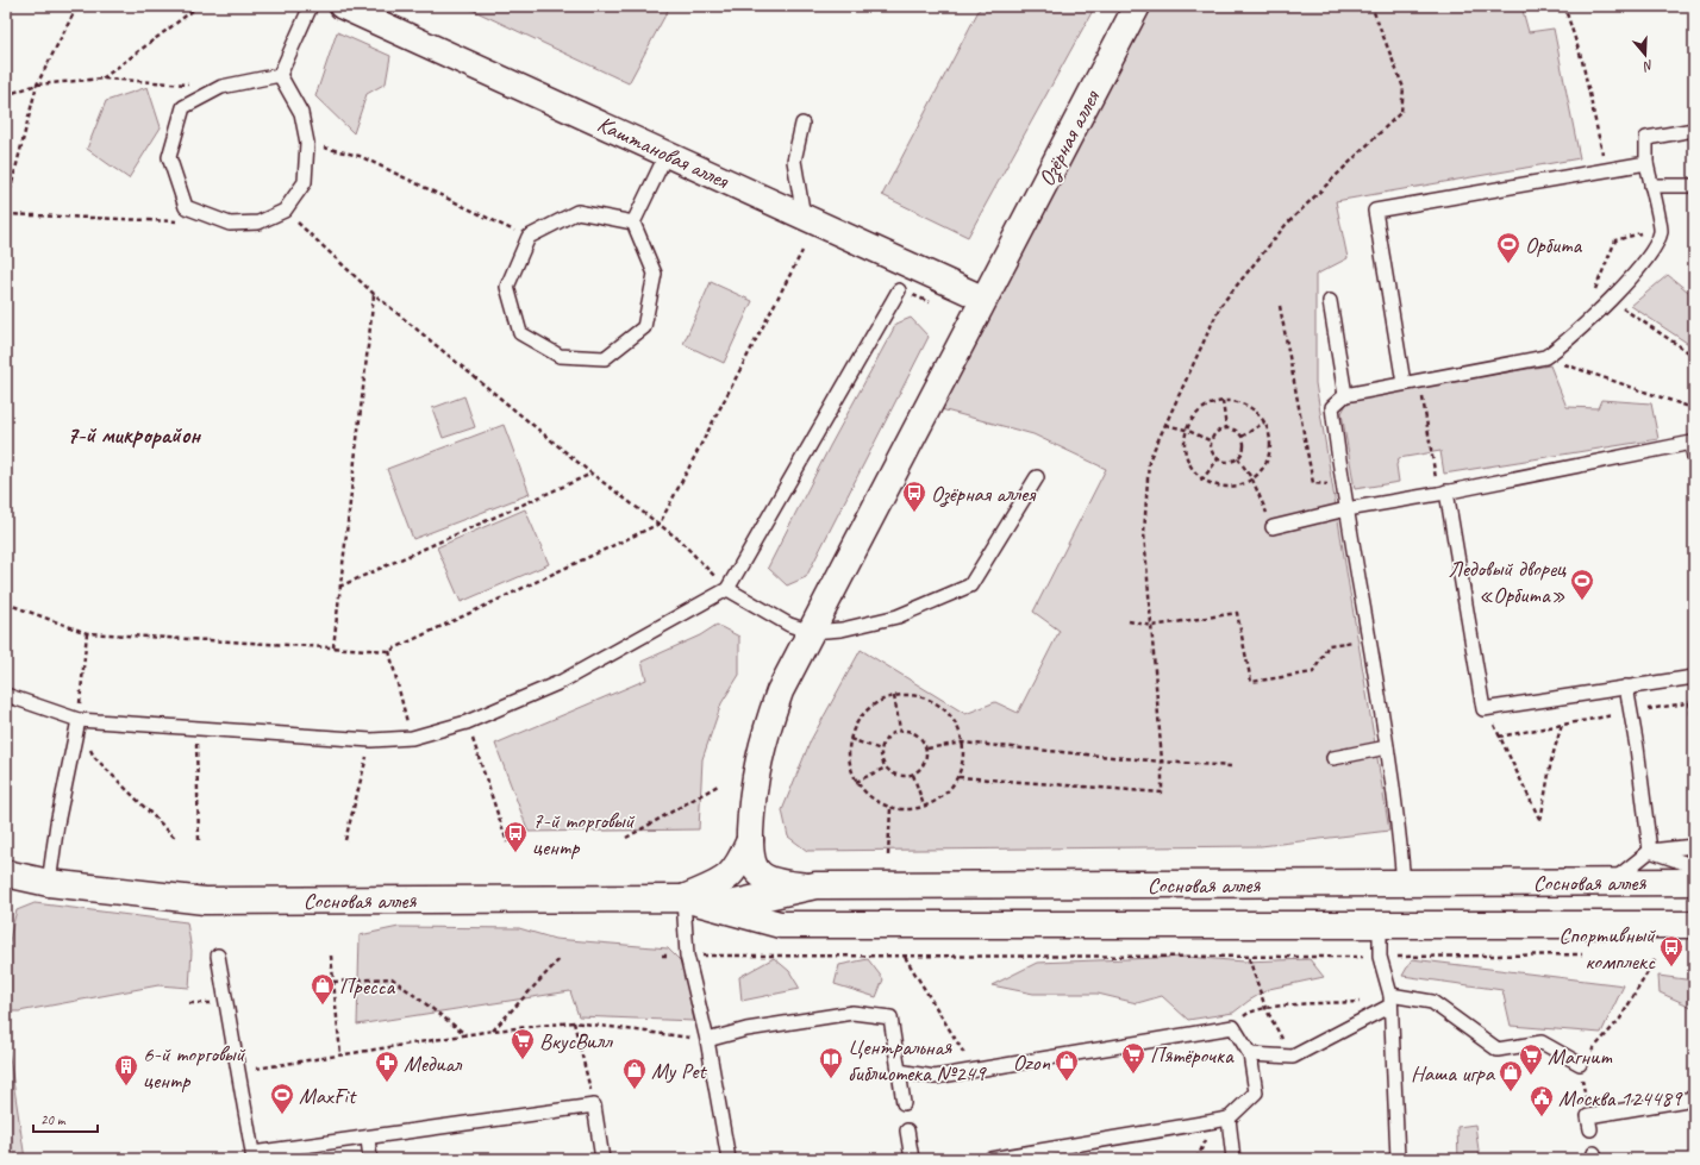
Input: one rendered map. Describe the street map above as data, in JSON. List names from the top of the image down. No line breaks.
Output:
{"streets":{"main road":["Озёрная аллея","Сосновая аллея"],"street":["Каштановая аллея"]},"crossings":[["Озёрная аллея","Каштановая аллея"],["Озёрная аллея","Сосновая аллея"]],"districts":["7-й микрорайон"],"places":{"sports":["Орбита","Ледовый дворец «Орбита»","MaxFit"],"bus stop":["Озёрная аллея","7-й торговый центр","Спортивный комплекс"],"shop":["Пресса","Ozon","My Pet","Наша игра"],"supermarket":["ВкусВилл","Пятёрочка","Магнит"],"library":["Центральная библиотека №249"],"pharmacy":["Медиал"],"building":["6-й торговый центр"],"public building":["Москва 124489"]},"scale_bar":"20 m","north":"bottom"}
